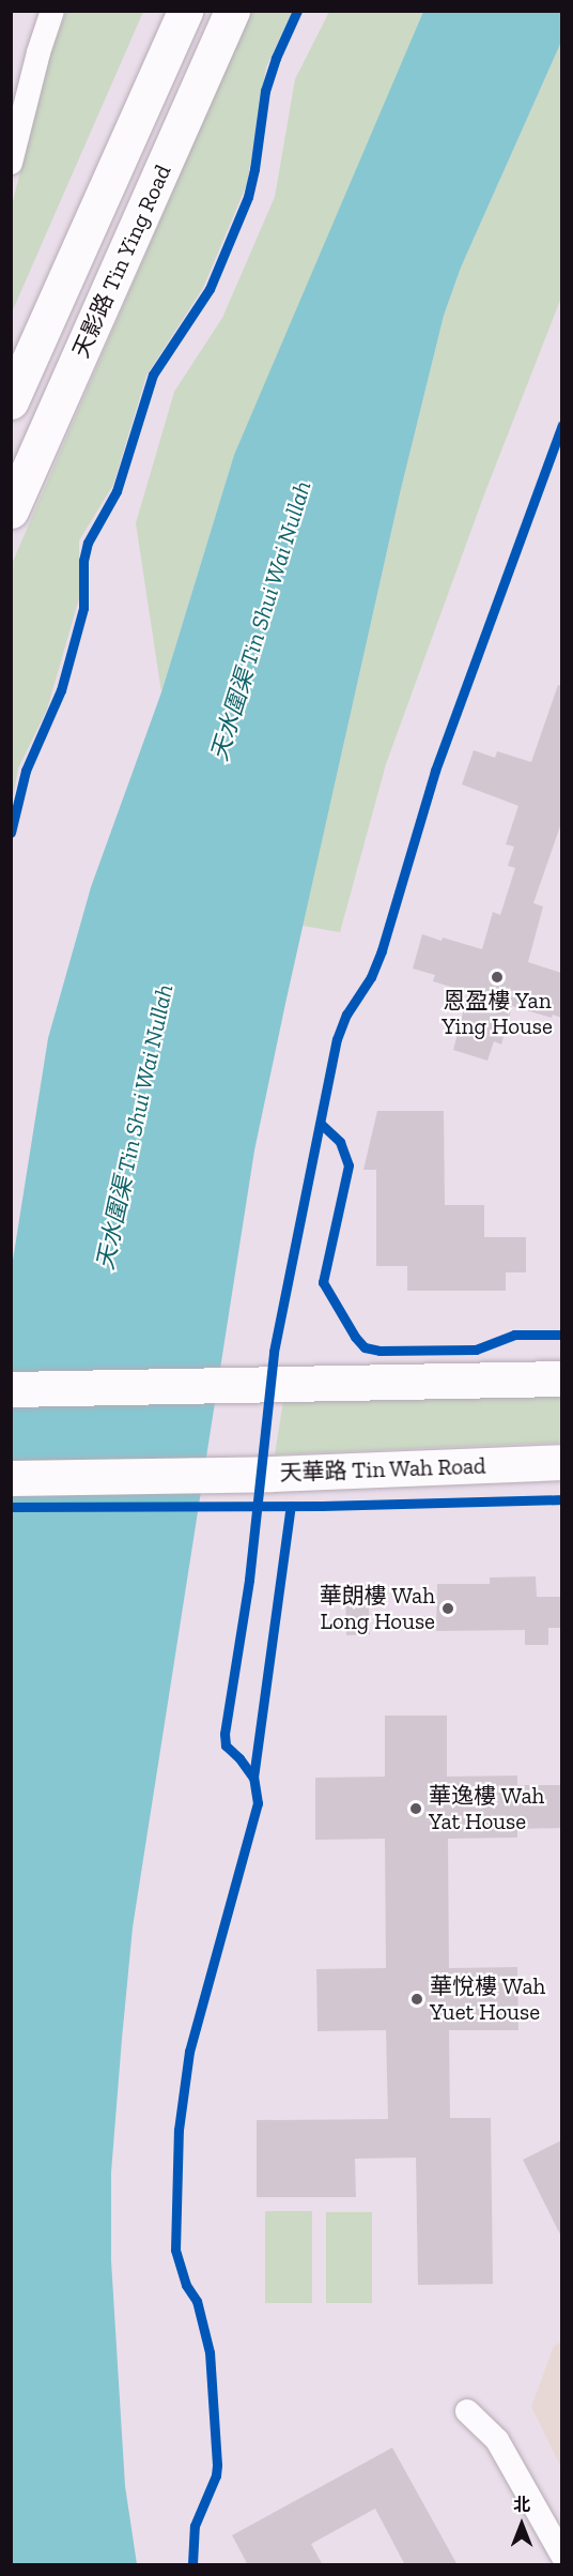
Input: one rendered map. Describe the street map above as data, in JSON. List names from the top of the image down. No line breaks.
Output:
{"streets":{"main road":["天影路 Tin Ying Road","天華路 Tin Wah Road"]},"water":["天水圍渠 Tin Shui Wai Nullah"],"places":["恩盈樓 Yan Ying House","華朗樓 Wah Long House","華逸樓 Wah Yat House","華悅樓 Wah Yuet House"],"north":"top"}
